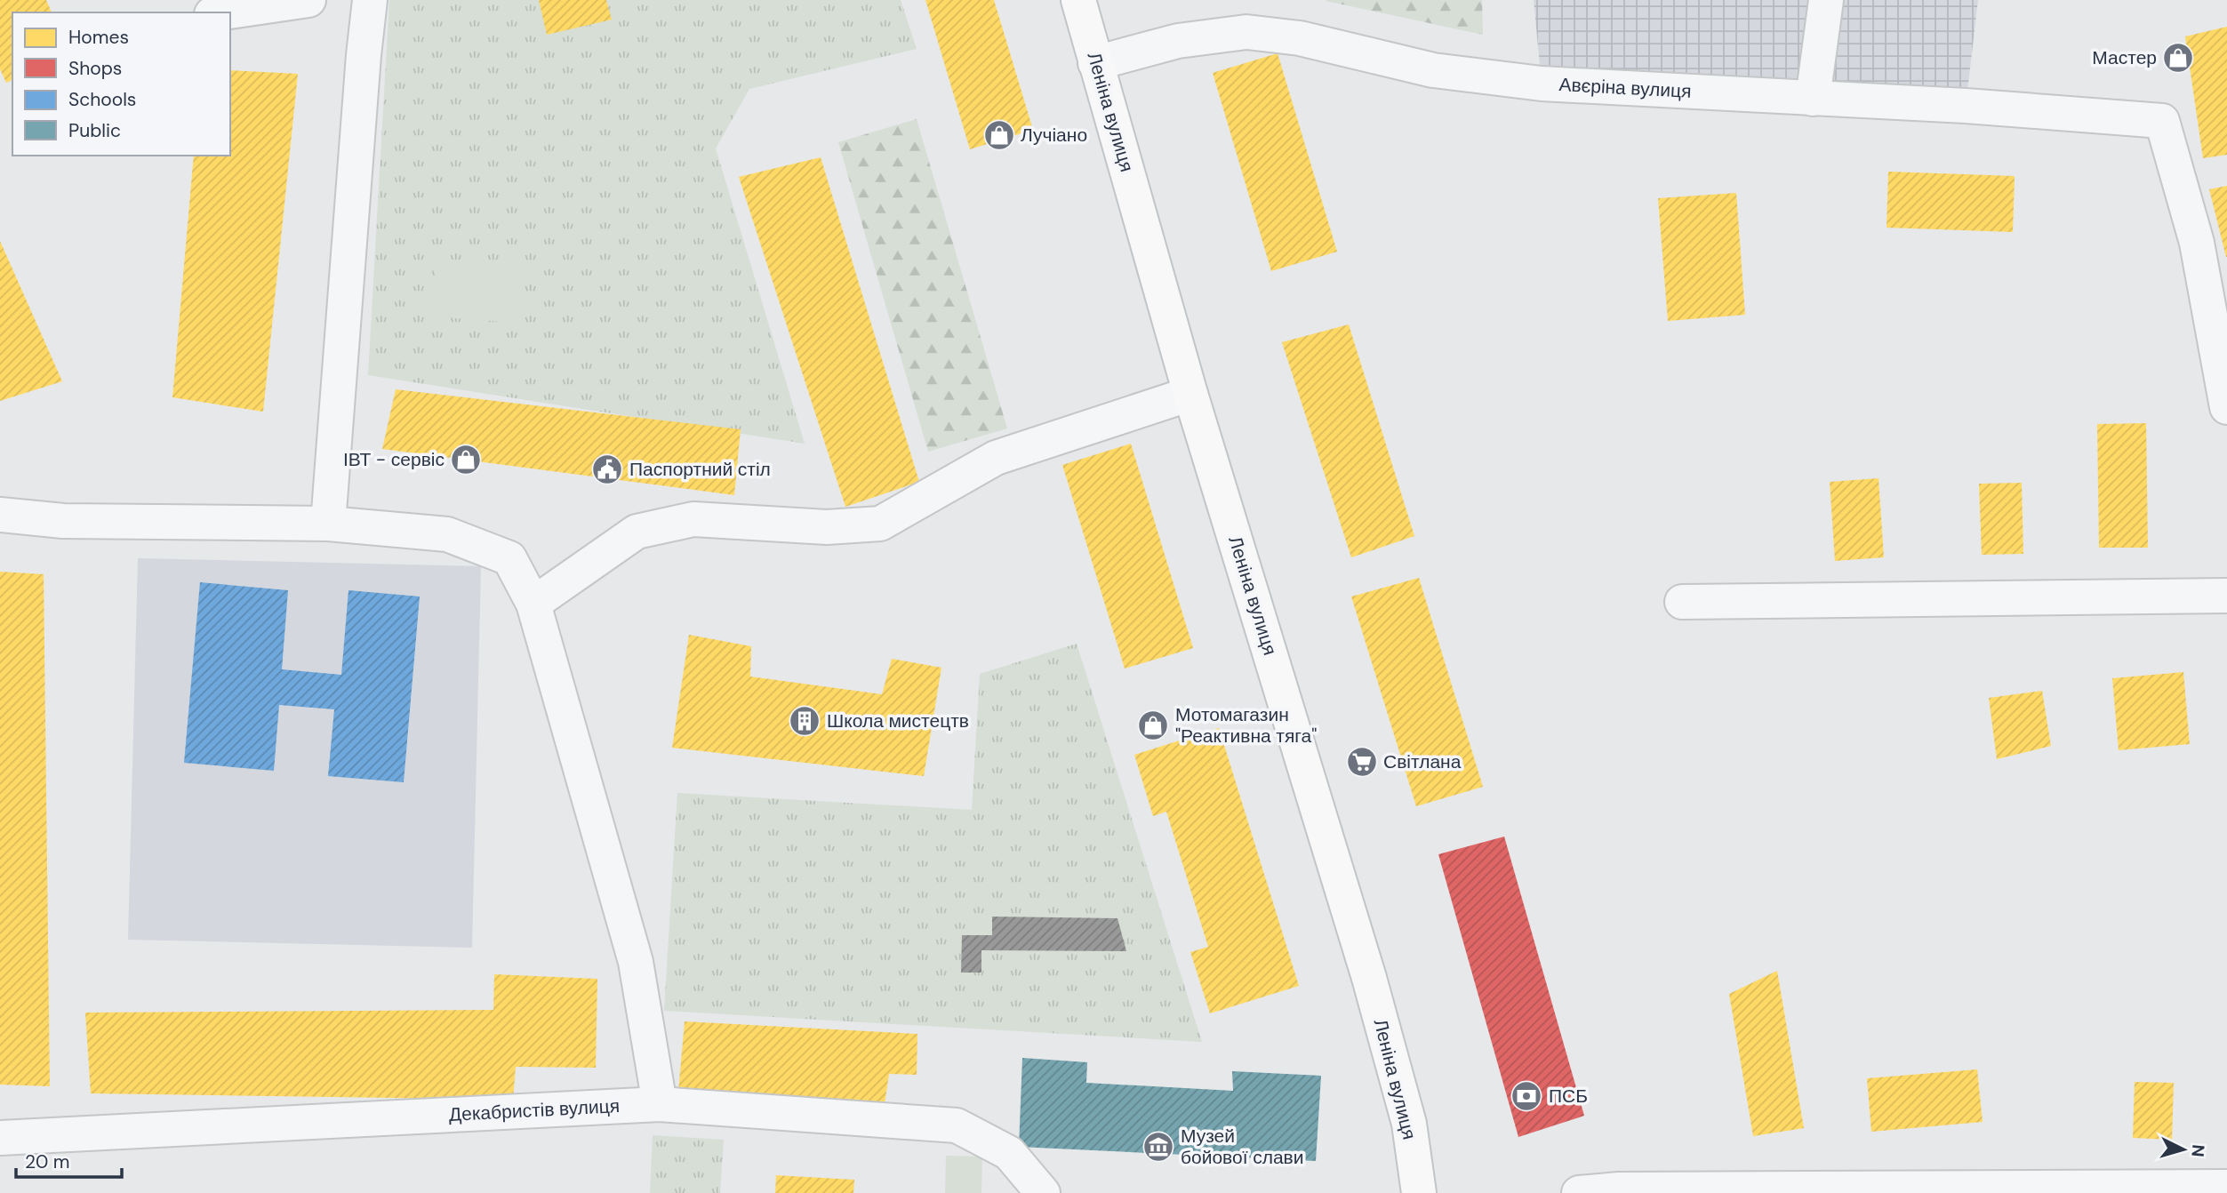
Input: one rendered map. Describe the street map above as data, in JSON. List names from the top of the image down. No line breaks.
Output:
{"streets":{"main road":["Леніна вулиця"],"street":["Авєріна вулиця","Декабристів вулиця"]},"crossings":[["Авєріна вулиця","Леніна вулиця"]],"places":{"shop":["Мастер","Лучіано","ІВТ - сервіс","Мотомагазин \"Реактивна тяга\""],"public building":["Паспортний стіл"],"building":["Школа мистецтв"],"supermarket":["Світлана"],"bank":["ПСБ"],"museum":["Музей бойової слави"]},"legend":["Homes","Shops","Schools","Public"],"scale_bar":"20 m","north":"right"}
